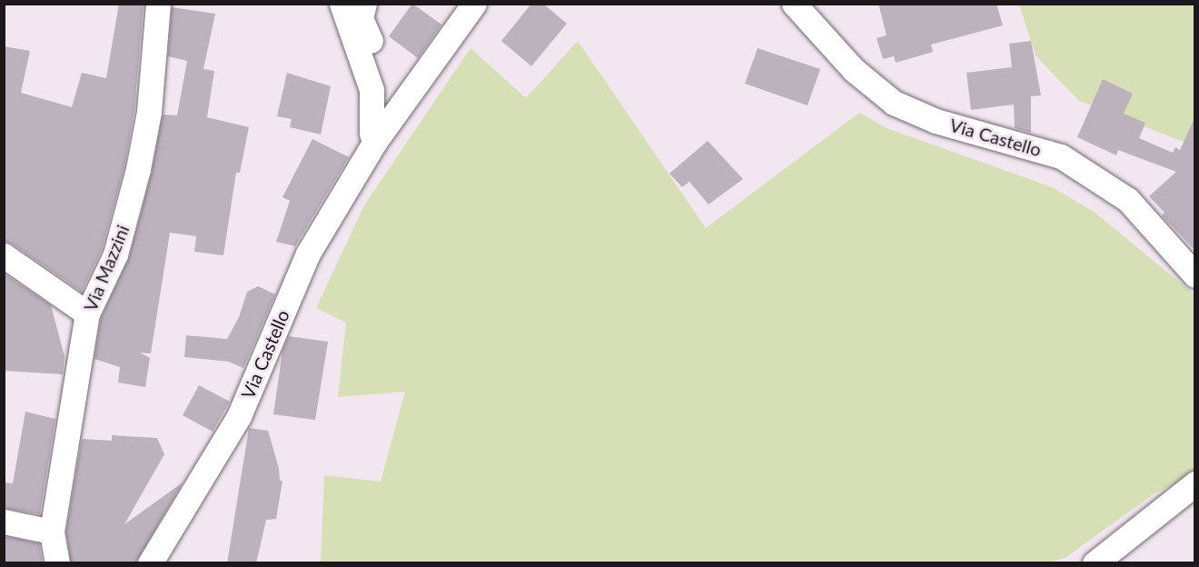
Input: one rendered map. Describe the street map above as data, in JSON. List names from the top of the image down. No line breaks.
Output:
{"streets":{"street":["Via Castello","Via Mazzini"]}}
